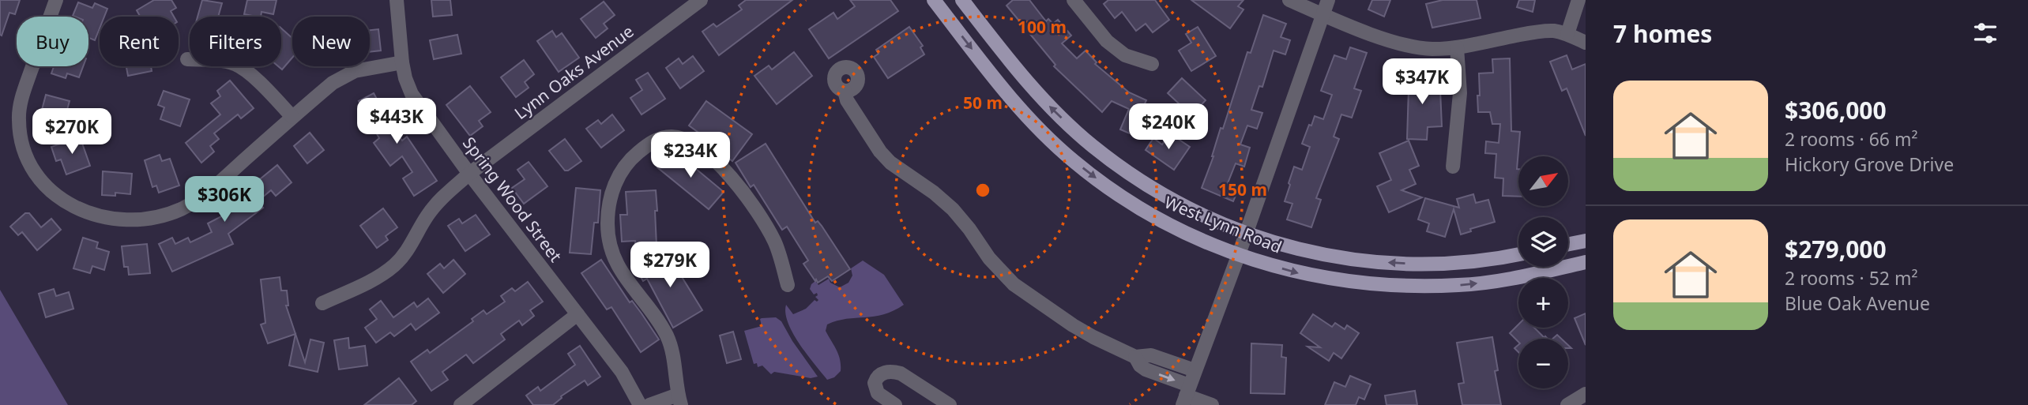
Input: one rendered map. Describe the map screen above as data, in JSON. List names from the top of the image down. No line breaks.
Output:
{"streets":{"main road":["West Lynn Road"],"street":["Lynn Oaks Avenue","Spring Wood Street"]},"crossings":[["Lynn Oaks Avenue","Spring Wood Street"]],"north":"top right","page":{"heading":"7 homes","chip":["Buy","Rent","Filters","New"],"price":["$347K","$443K","$240K","$270K","$234K","$306K","$279K"],"list":[{"name":"$306,000","note":"2 rooms · 66 m² · Hickory Grove Drive"},{"name":"$279,000","note":"2 rooms · 52 m² · Blue Oak Avenue"}],"map_buttons":["+","−"]},"rings":["100 m","50 m","150 m"]}
